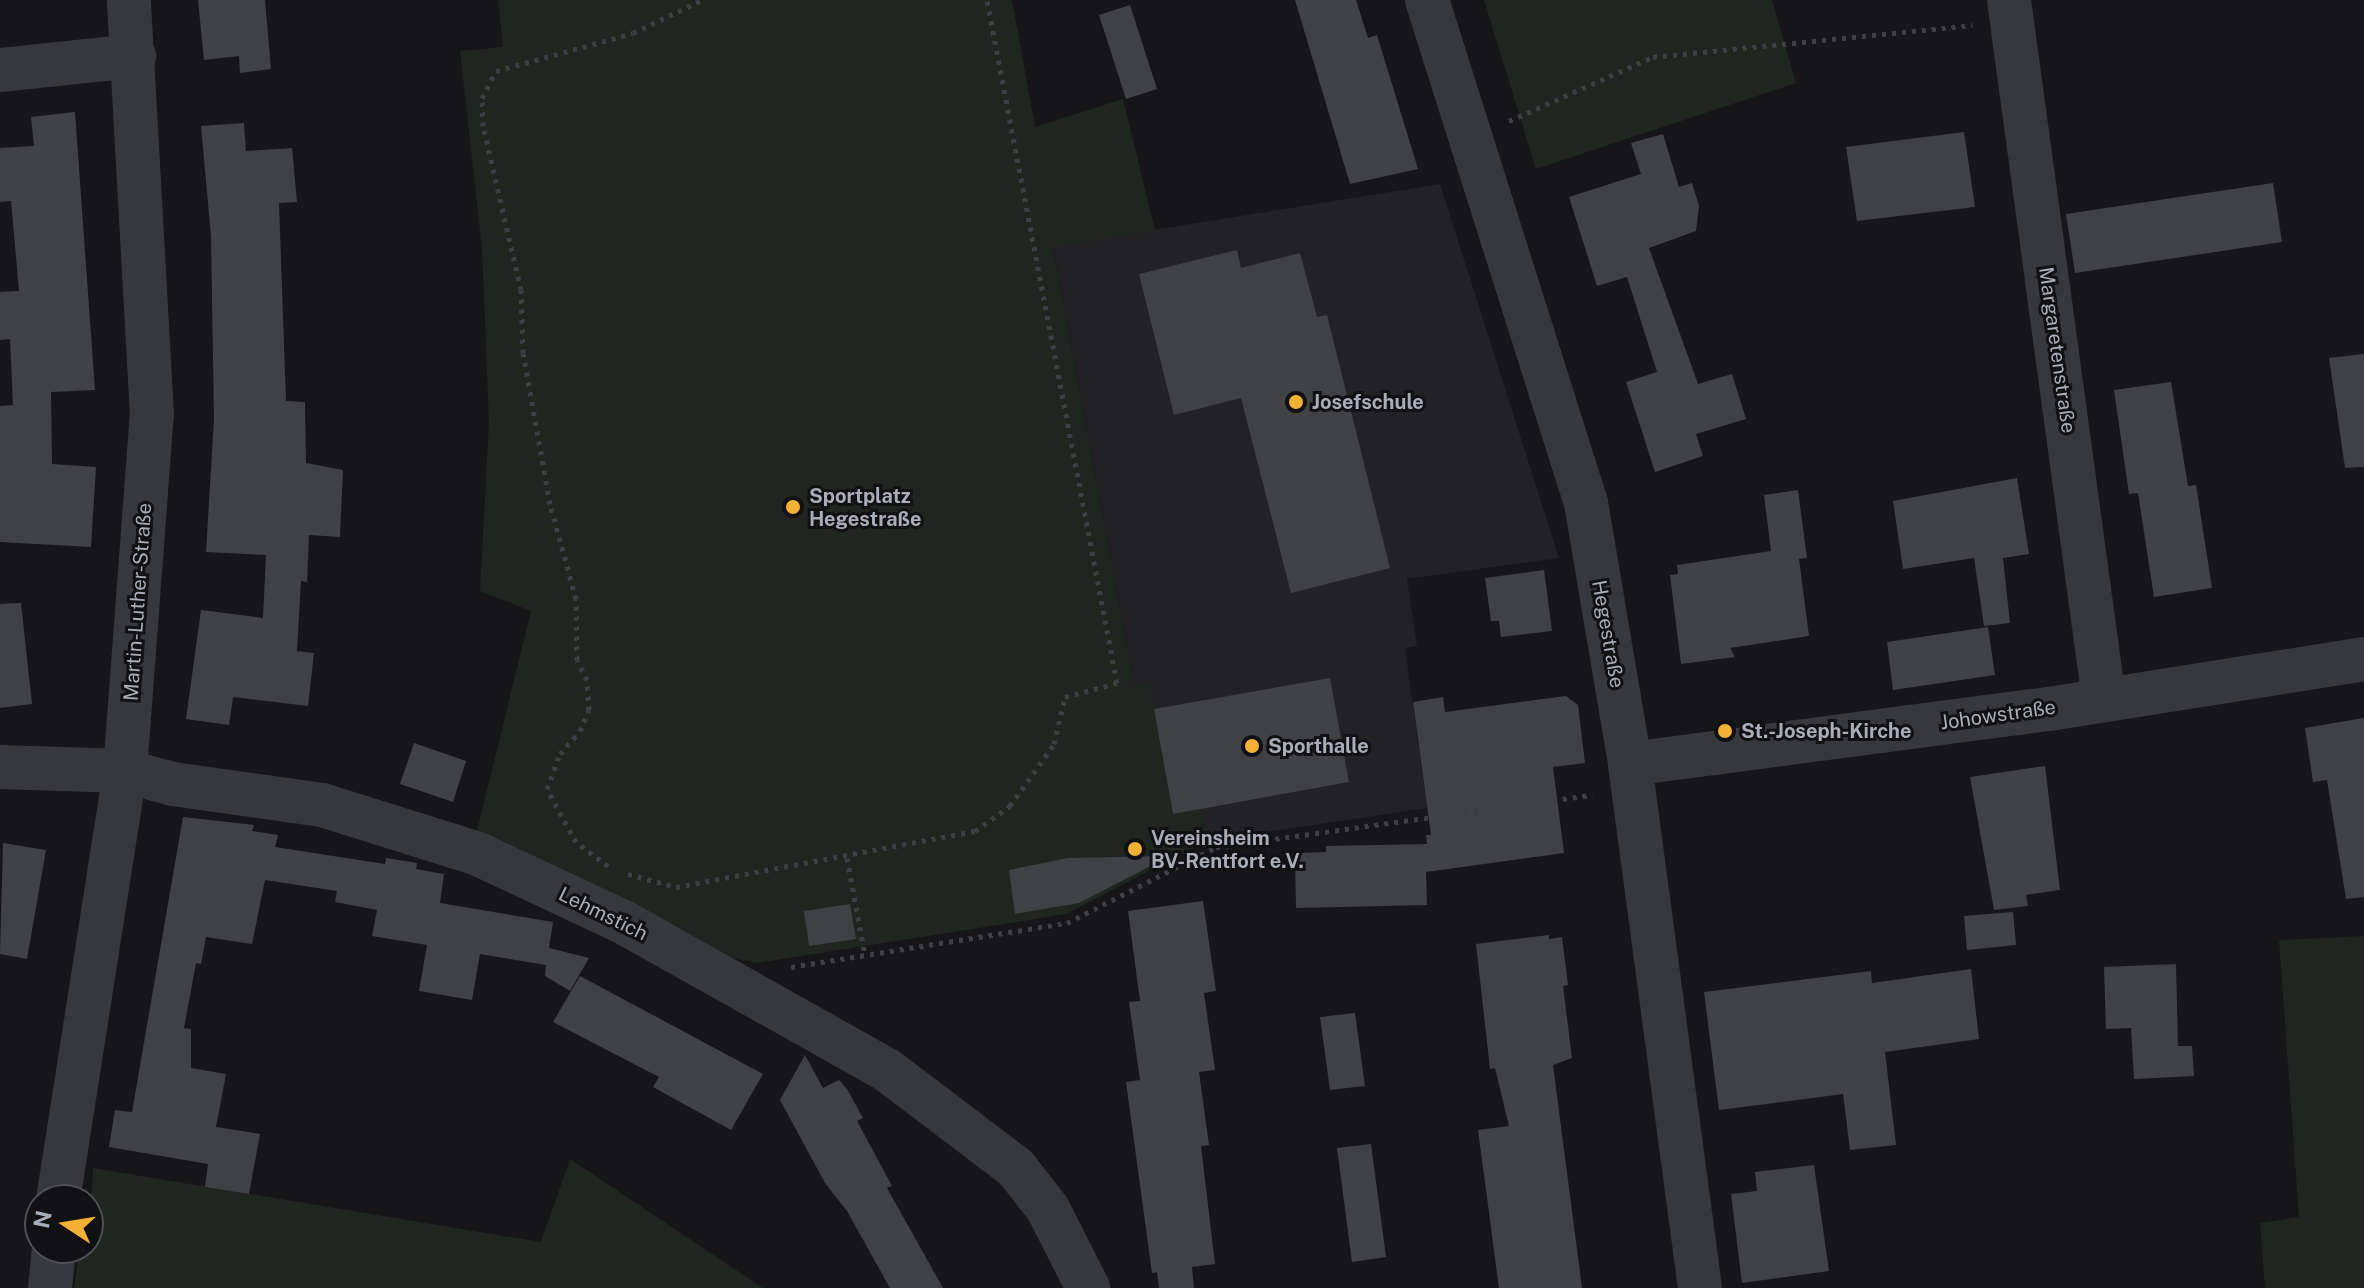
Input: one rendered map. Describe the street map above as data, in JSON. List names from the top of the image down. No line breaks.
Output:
{"streets":{"street":["Margaretenstraße","Martin-Luther-Straße","Hegestraße","Johowstraße","Lehmstich"]},"crossings":[["Margaretenstraße","Johowstraße"],["Martin-Luther-Straße","Lehmstich"],["Hegestraße","Johowstraße"]],"places":["Josefschule","Sportplatz Hegestraße","St.-Joseph-Kirche","Sporthalle","Vereinsheim BV-Rentfort e.V."],"north":"left"}
